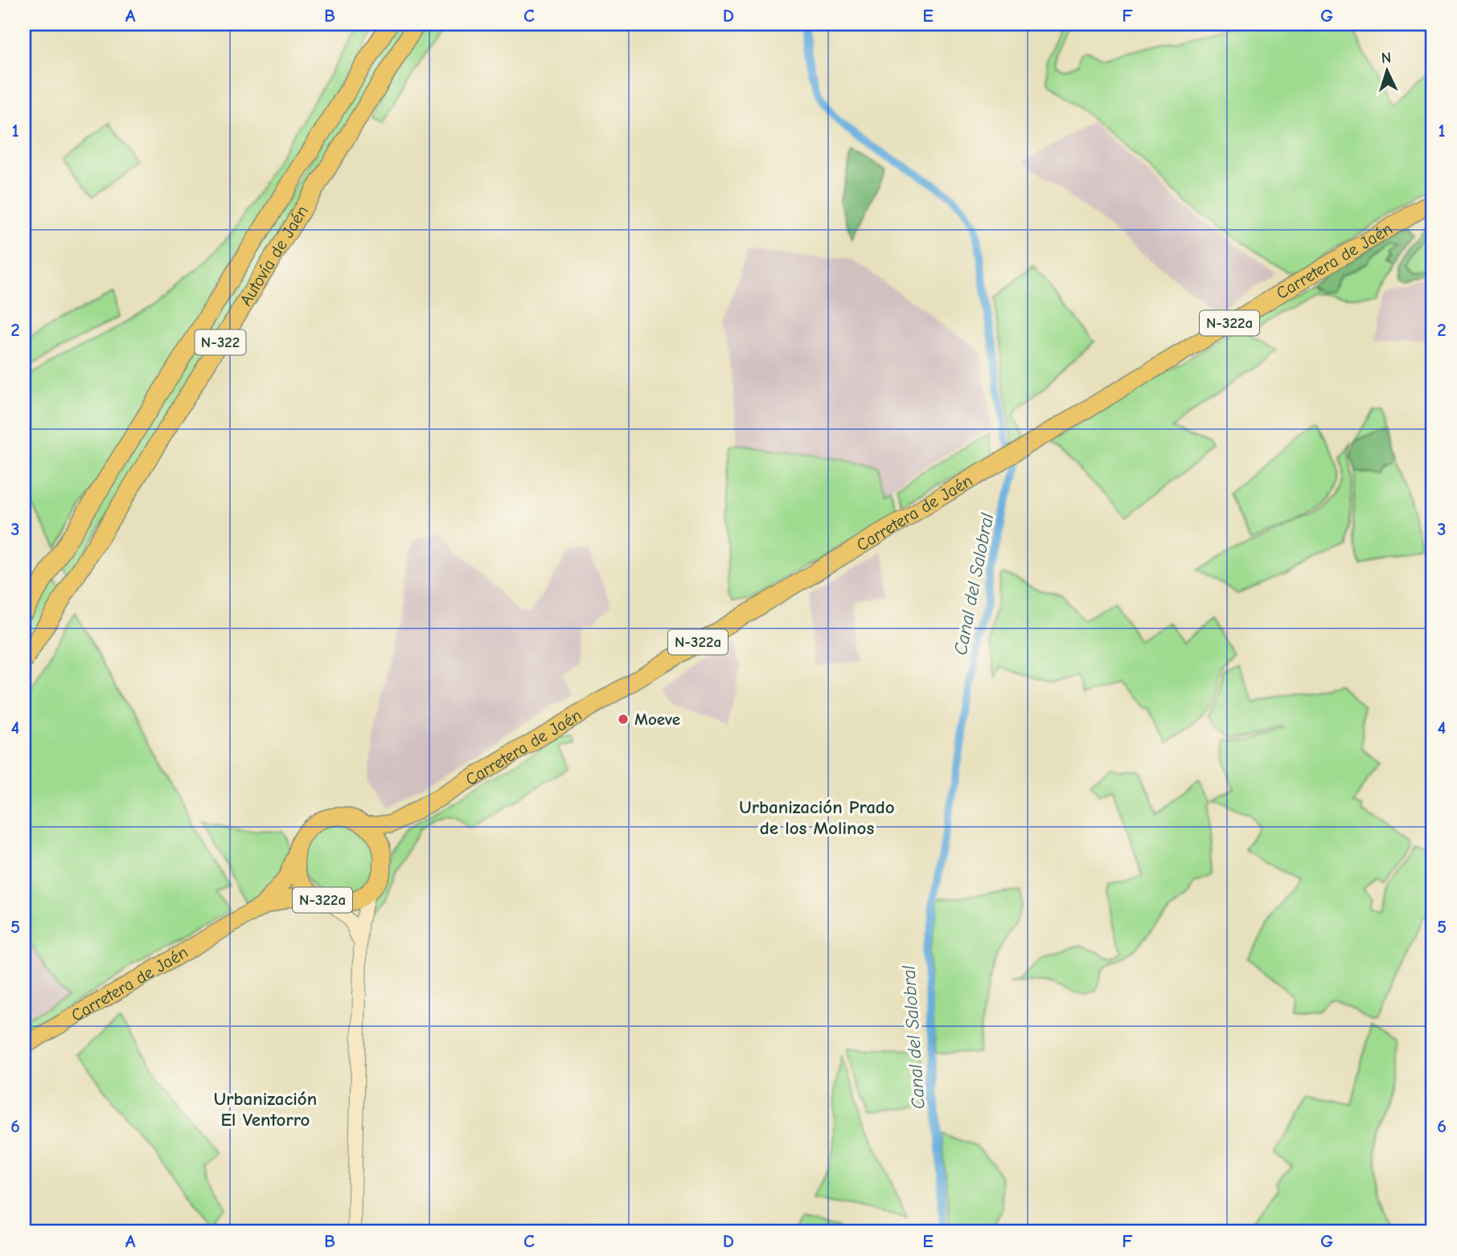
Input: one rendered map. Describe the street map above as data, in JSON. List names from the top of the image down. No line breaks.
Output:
{"streets":{"highway":["Autovía de Jaén","Carretera de Jaén","N-322a","N-322"]},"crossings":[["Carretera de Jaén","N-322a"]],"districts":["Urbanización Prado de los Molinos","Urbanización El Ventorro"],"water":["Canal del Salobral"],"places":["Moeve"],"north":"top","grid":{"columns":["A","B","C","D","E","F","G"],"rows":["1","2","3","4","5","6"]}}
